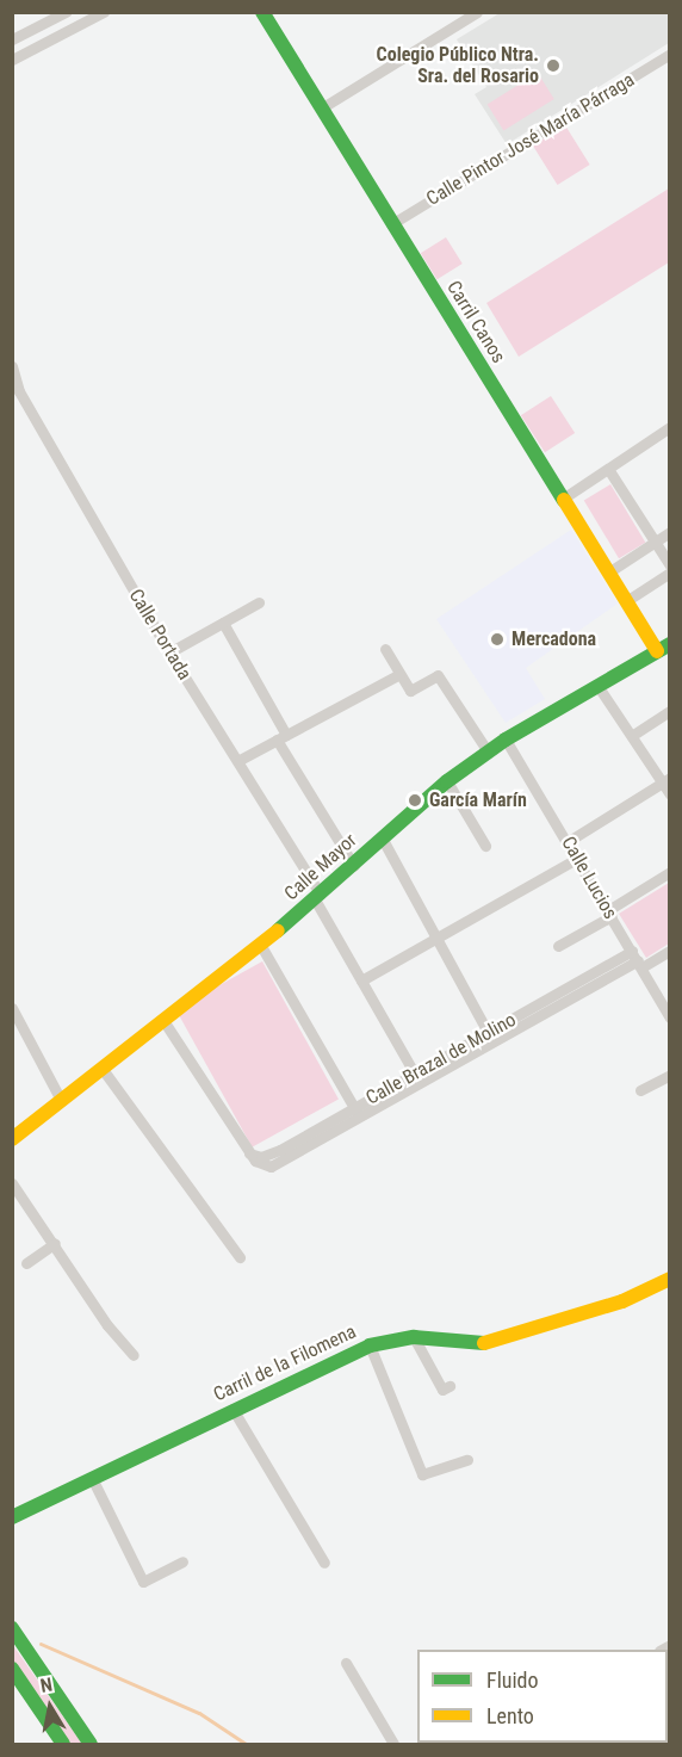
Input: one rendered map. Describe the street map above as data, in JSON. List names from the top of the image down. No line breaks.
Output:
{"streets":{"street":["Calle Pintor José María Párraga","Carril Canos","Calle Portada","Calle Mayor","Calle Lucios","Carril de la Filomena"]},"crossings":[["Calle Pintor José María Párraga","Carril Canos"],["Carril Canos","Calle Mayor"],["Calle Portada","Calle Mayor"],["Calle Mayor","Calle Lucios"]],"places":["Colegio Público Ntra. Sra. del Rosario","Mercadona","García Marín"],"legend":["Fluido","Lento"],"north":"top"}
